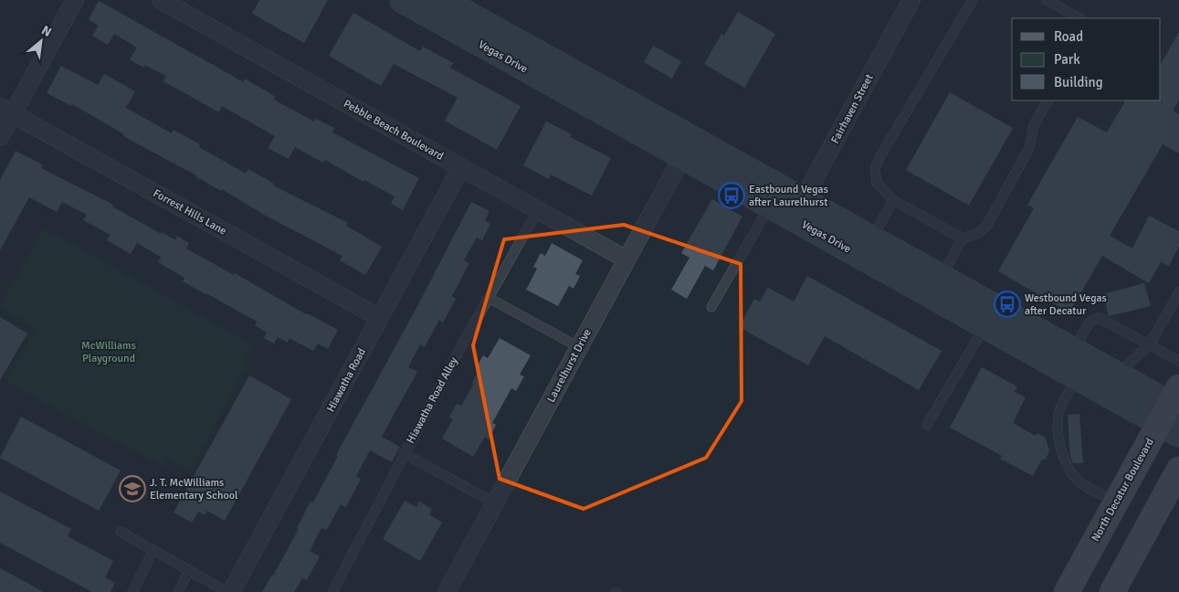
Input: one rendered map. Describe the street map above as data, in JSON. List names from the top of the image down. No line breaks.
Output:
{"streets":{"main road":["Vegas Drive","North Decatur Boulevard"],"street":["Fairhaven Street","Pebble Beach Boulevard","Forrest Hills Lane","Laurelhurst Drive","Hiawatha Road"],"lane":["Hiawatha Road Alley"]},"crossings":[["Vegas Drive","Fairhaven Street"],["Vegas Drive","Laurelhurst Drive"],["Vegas Drive","North Decatur Boulevard"],["Pebble Beach Boulevard","Laurelhurst Drive"],["Pebble Beach Boulevard","Hiawatha Road"],["Pebble Beach Boulevard","Hiawatha Road Alley"],["Forrest Hills Lane","Hiawatha Road"]],"parks":["McWilliams Playground"],"places":{"bus stop":["Eastbound Vegas after Laurelhurst","Westbound Vegas after Decatur"],"school or university":["J. T. McWilliams Elementary School"]},"legend":["Road","Park","Building"],"north":"top right"}
